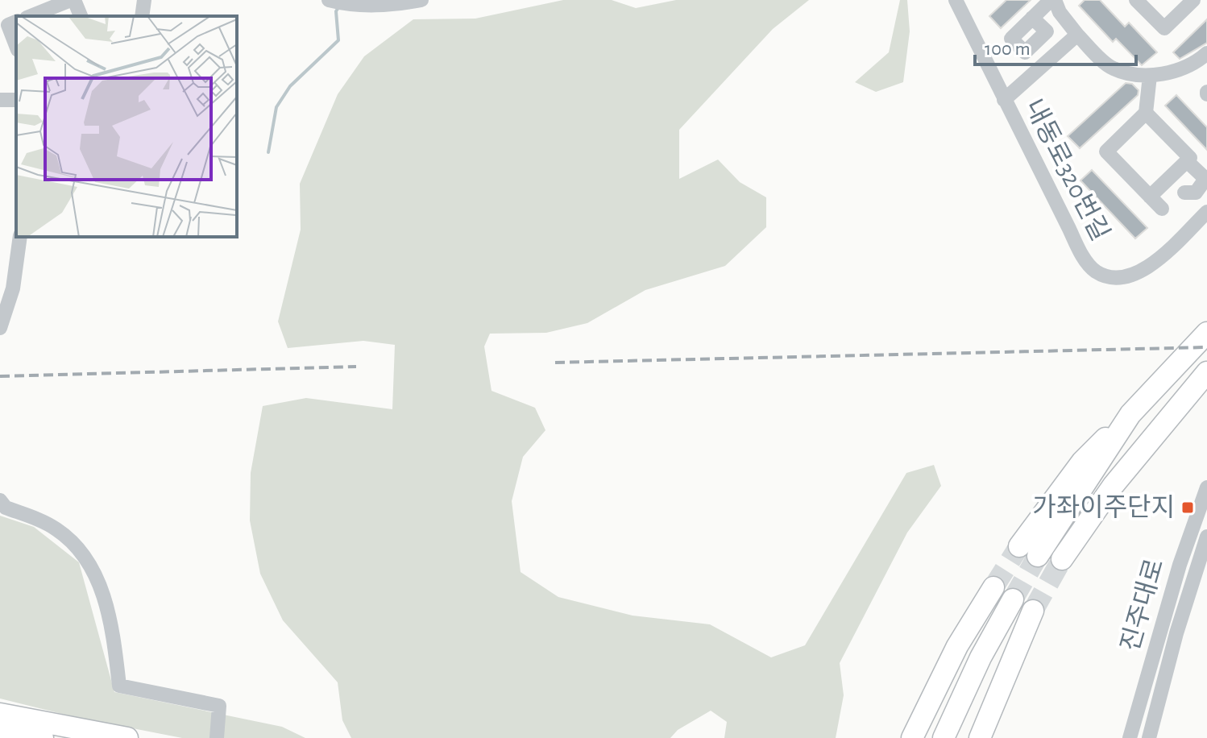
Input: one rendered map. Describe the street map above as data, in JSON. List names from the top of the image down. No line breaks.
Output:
{"streets":{"street":["내동로320번길","진주대로"]},"places":{"transit":["가좌이주단지"]},"scale_bar":"100 m"}
